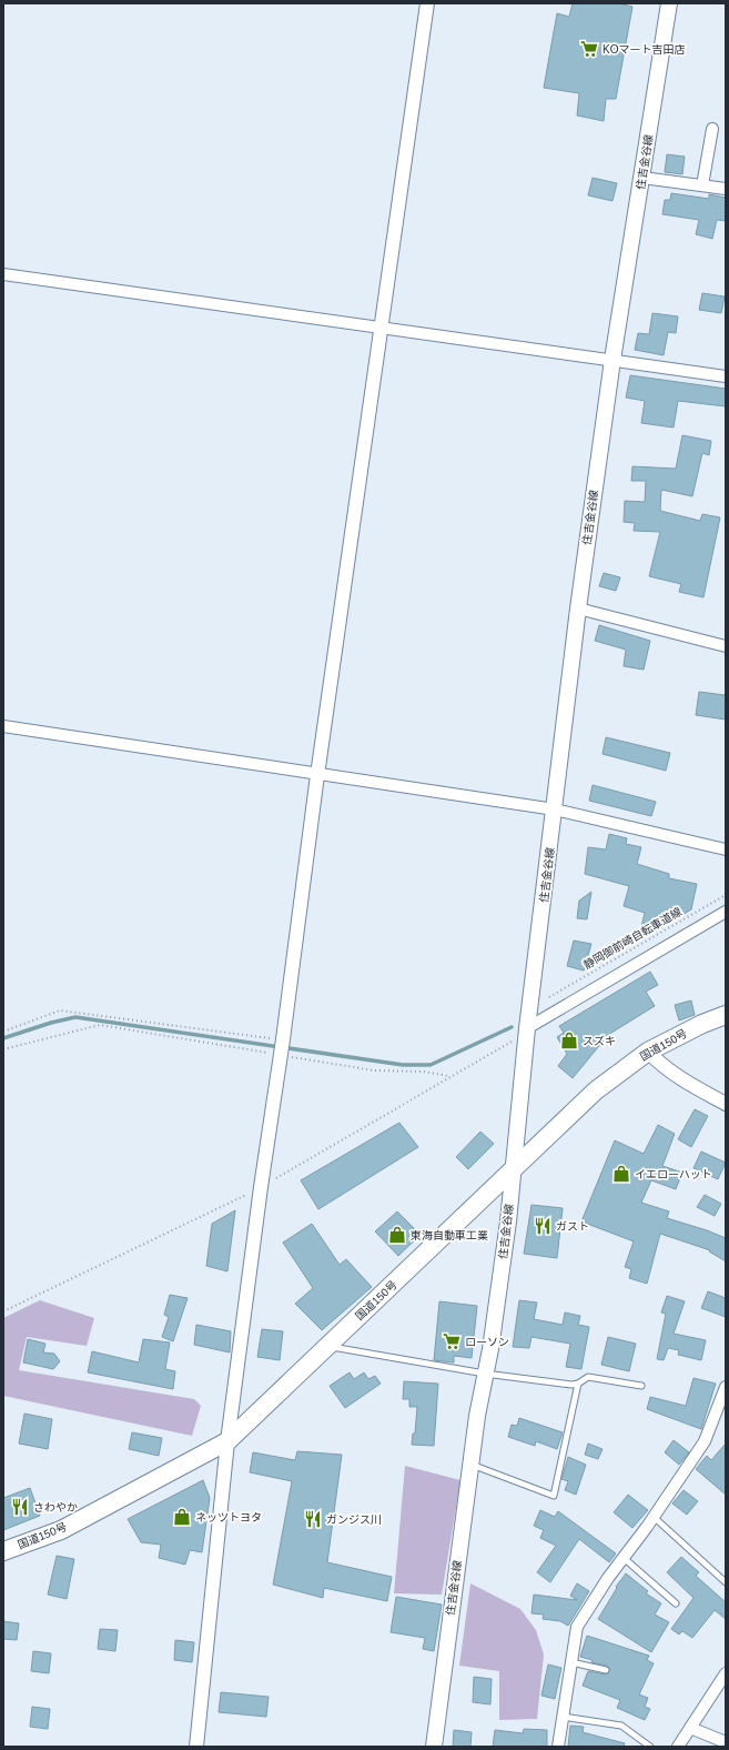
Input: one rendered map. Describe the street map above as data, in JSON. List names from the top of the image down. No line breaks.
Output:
{"streets":{"highway":["国道150号"],"main road":["住吉金谷線"],"path":["静岡御前崎自転車道線"]},"crossings":[["住吉金谷線","国道150号"]],"places":{"supermarket":["KOマート吉田店","ローソン"],"shop":["スズキ","イエローハット","東海自動車工業","ネッツトヨタ"],"restaurant":["ガスト","さわやか","ガンジス川"]}}
